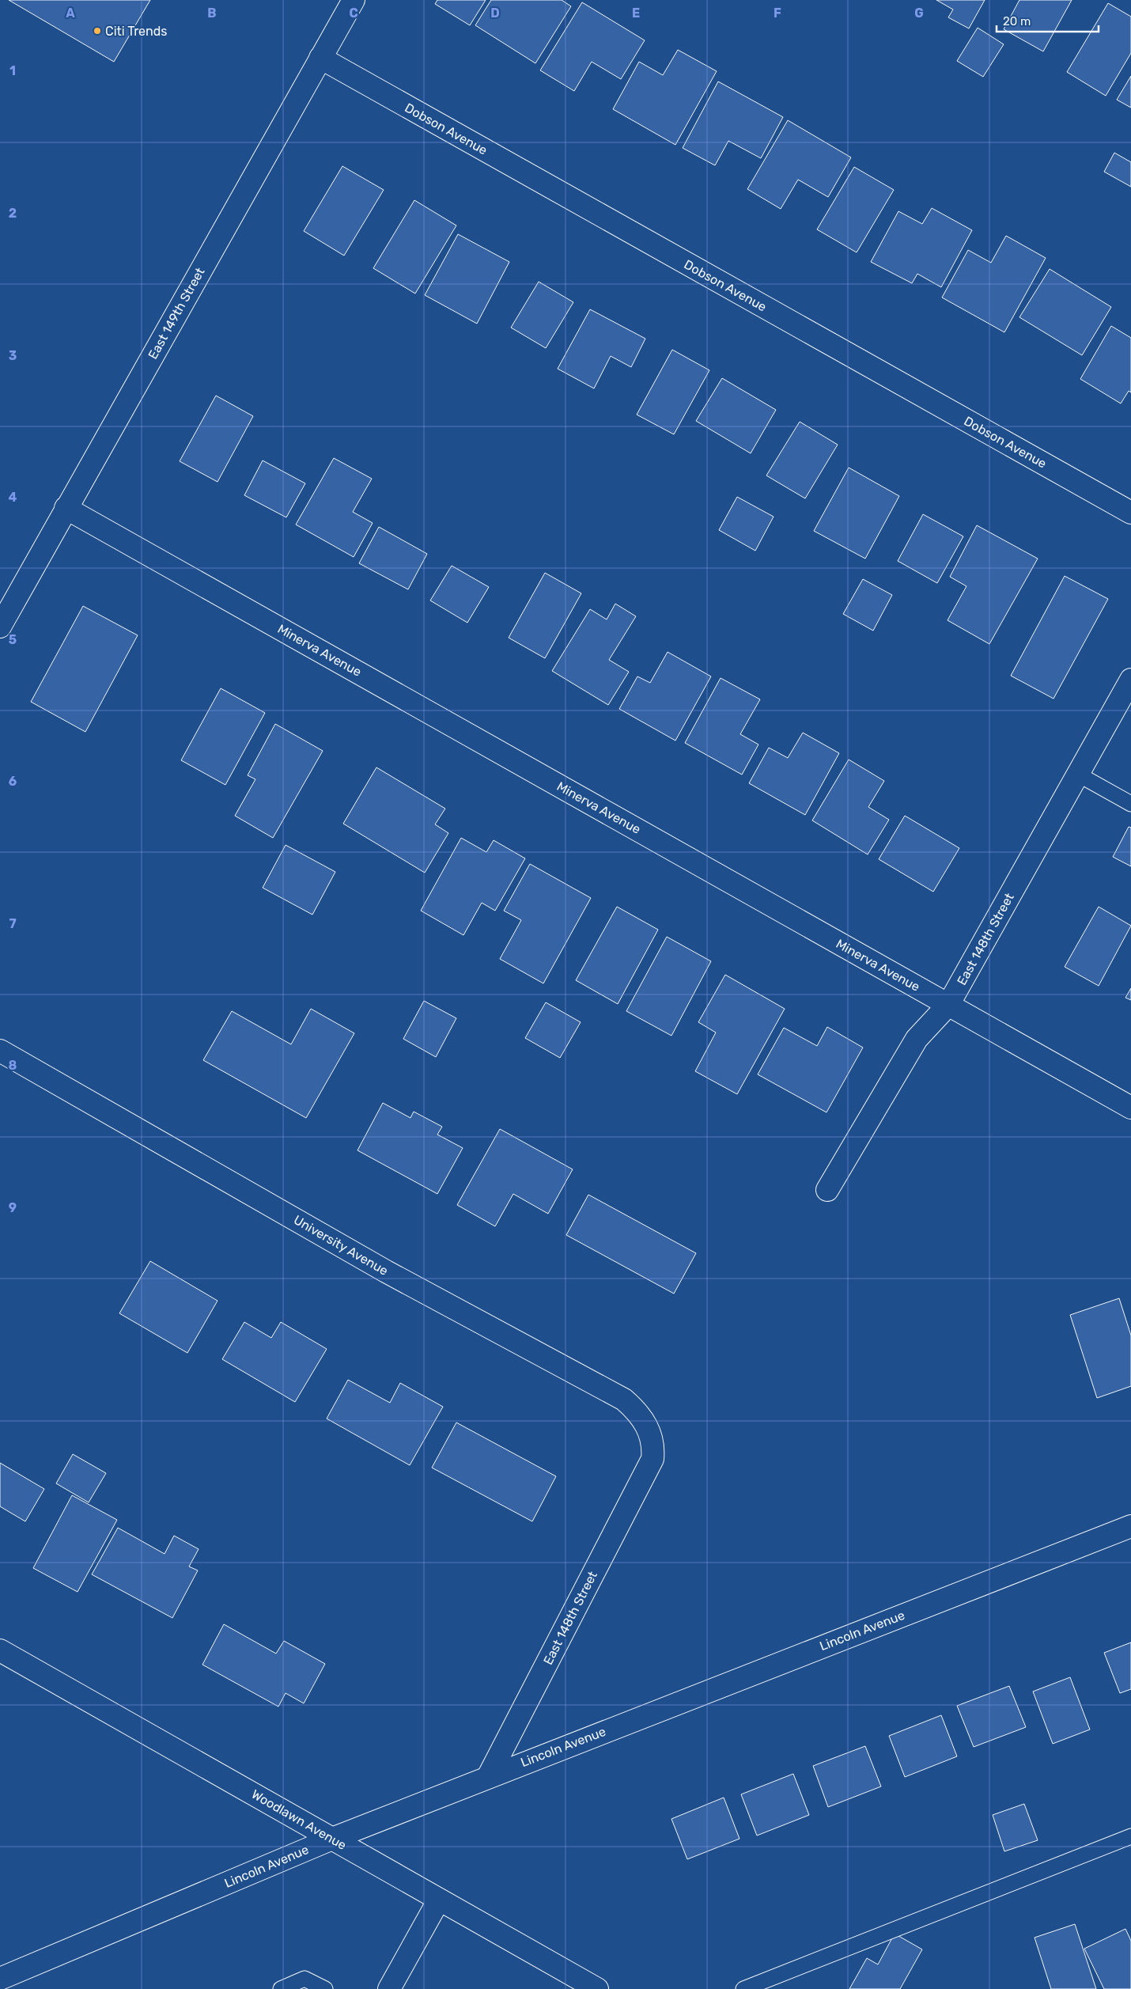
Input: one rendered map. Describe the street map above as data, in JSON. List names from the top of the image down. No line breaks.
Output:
{"streets":{"street":["Dobson Avenue","East 149th Street","Minerva Avenue","East 148th Street","University Avenue","Lincoln Avenue","Woodlawn Avenue"]},"crossings":[["Dobson Avenue","East 149th Street"],["East 149th Street","Minerva Avenue"],["Minerva Avenue","East 148th Street"],["East 148th Street","University Avenue"],["East 148th Street","Lincoln Avenue"],["Lincoln Avenue","Woodlawn Avenue"]],"places":["Citi Trends"],"scale_bar":"20 m","grid":{"columns":["A","B","C","D","E","F","G"],"rows":["1","2","3","4","5","6","7","8","9"]}}
